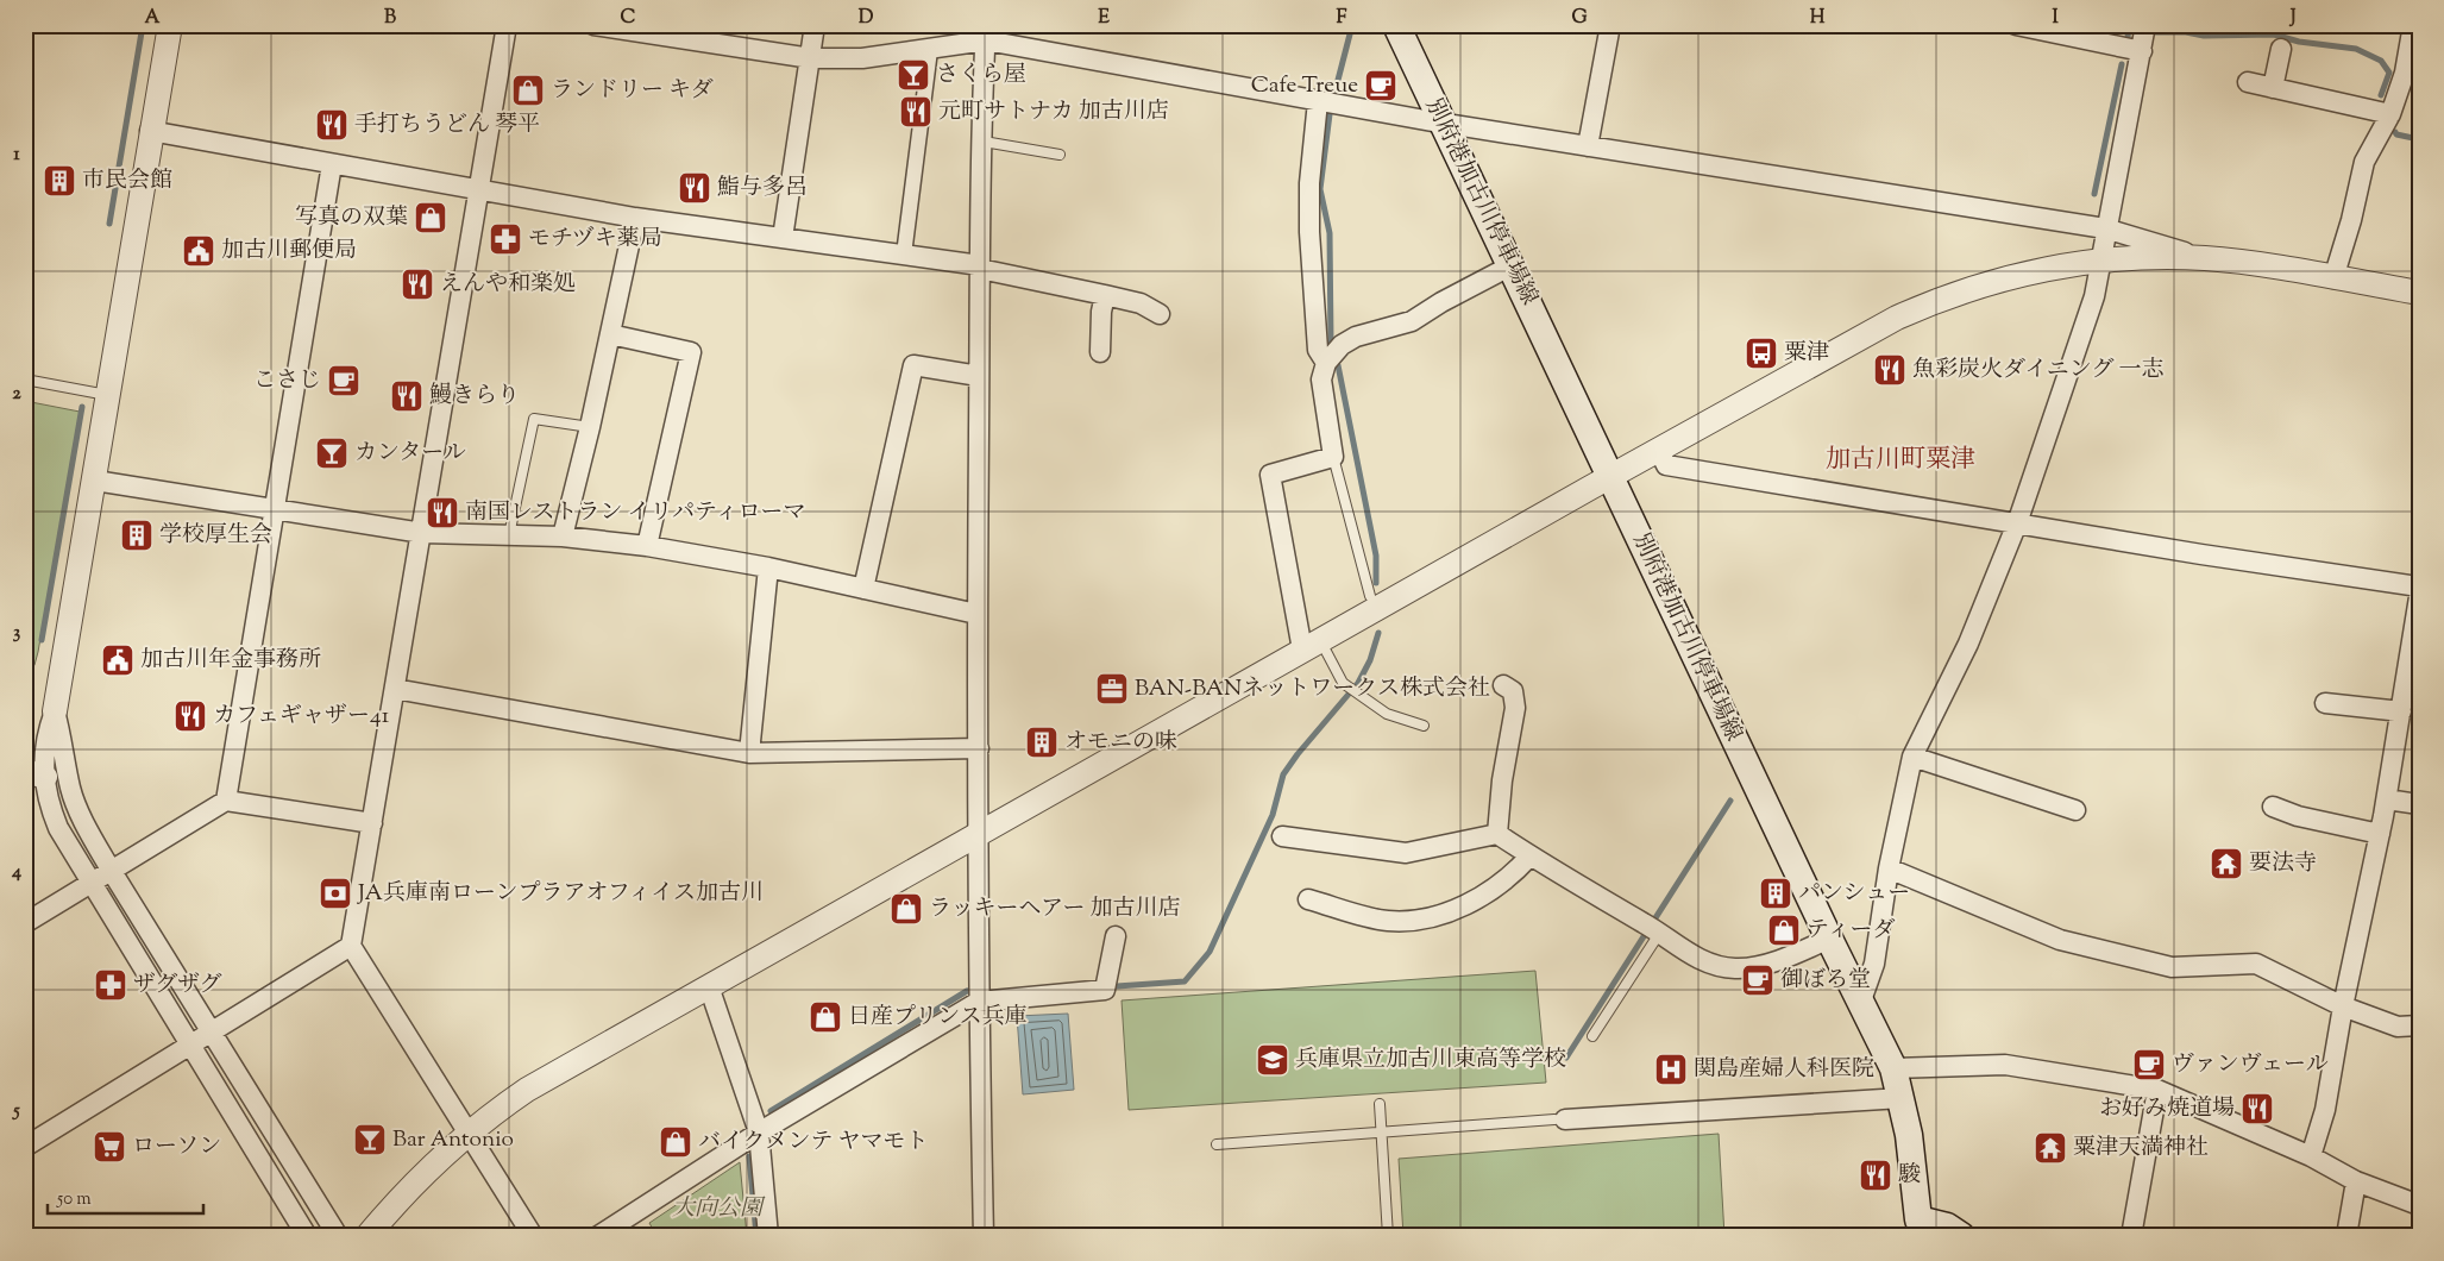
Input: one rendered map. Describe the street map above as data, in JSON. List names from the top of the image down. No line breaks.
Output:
{"streets":{"main road":["別府港加古川停車場線"]},"districts":["加古川町粟津"],"parks":["大向公園"],"places":{"bar":["さくら屋","カンタール","Bar Antonio"],"cafe":["Cafe Treue","こさじ","御ぼろ堂","ヴァンヴェール"],"shop":["ランドリー キダ","写真の双葉","ラッキーヘアー 加古川店","ティーダ","日産プリンス兵庫","バイクメンテ ヤマモト"],"restaurant":["元町サトナカ 加古川店","手打ちうどん 琴平","鮨与多呂","えんや和楽処","魚彩炭火ダイニング 一志","鰻きらり","南国レストラン イリパティローマ","カフェギャザー41","お好み焼道場","駿"],"building":["市民会館","学校厚生会","オモニの味","パンシュー"],"pharmacy":["モチヅキ薬局","ザグザグ"],"public building":["加古川郵便局","加古川年金事務所"],"bus stop":["粟津"],"office":["BAN-BANネットワークス株式会社"],"temple":["要法寺","粟津天満神社"],"bank":["JA兵庫南ローンプラアオフィイス加古川"],"school or university":["兵庫県立加古川東高等学校"],"hospital":["関島産婦人科医院"],"supermarket":["ローソン"]},"scale_bar":"50 m","grid":{"columns":["A","B","C","D","E","F","G","H","I","J"],"rows":["1","2","3","4","5"]}}
